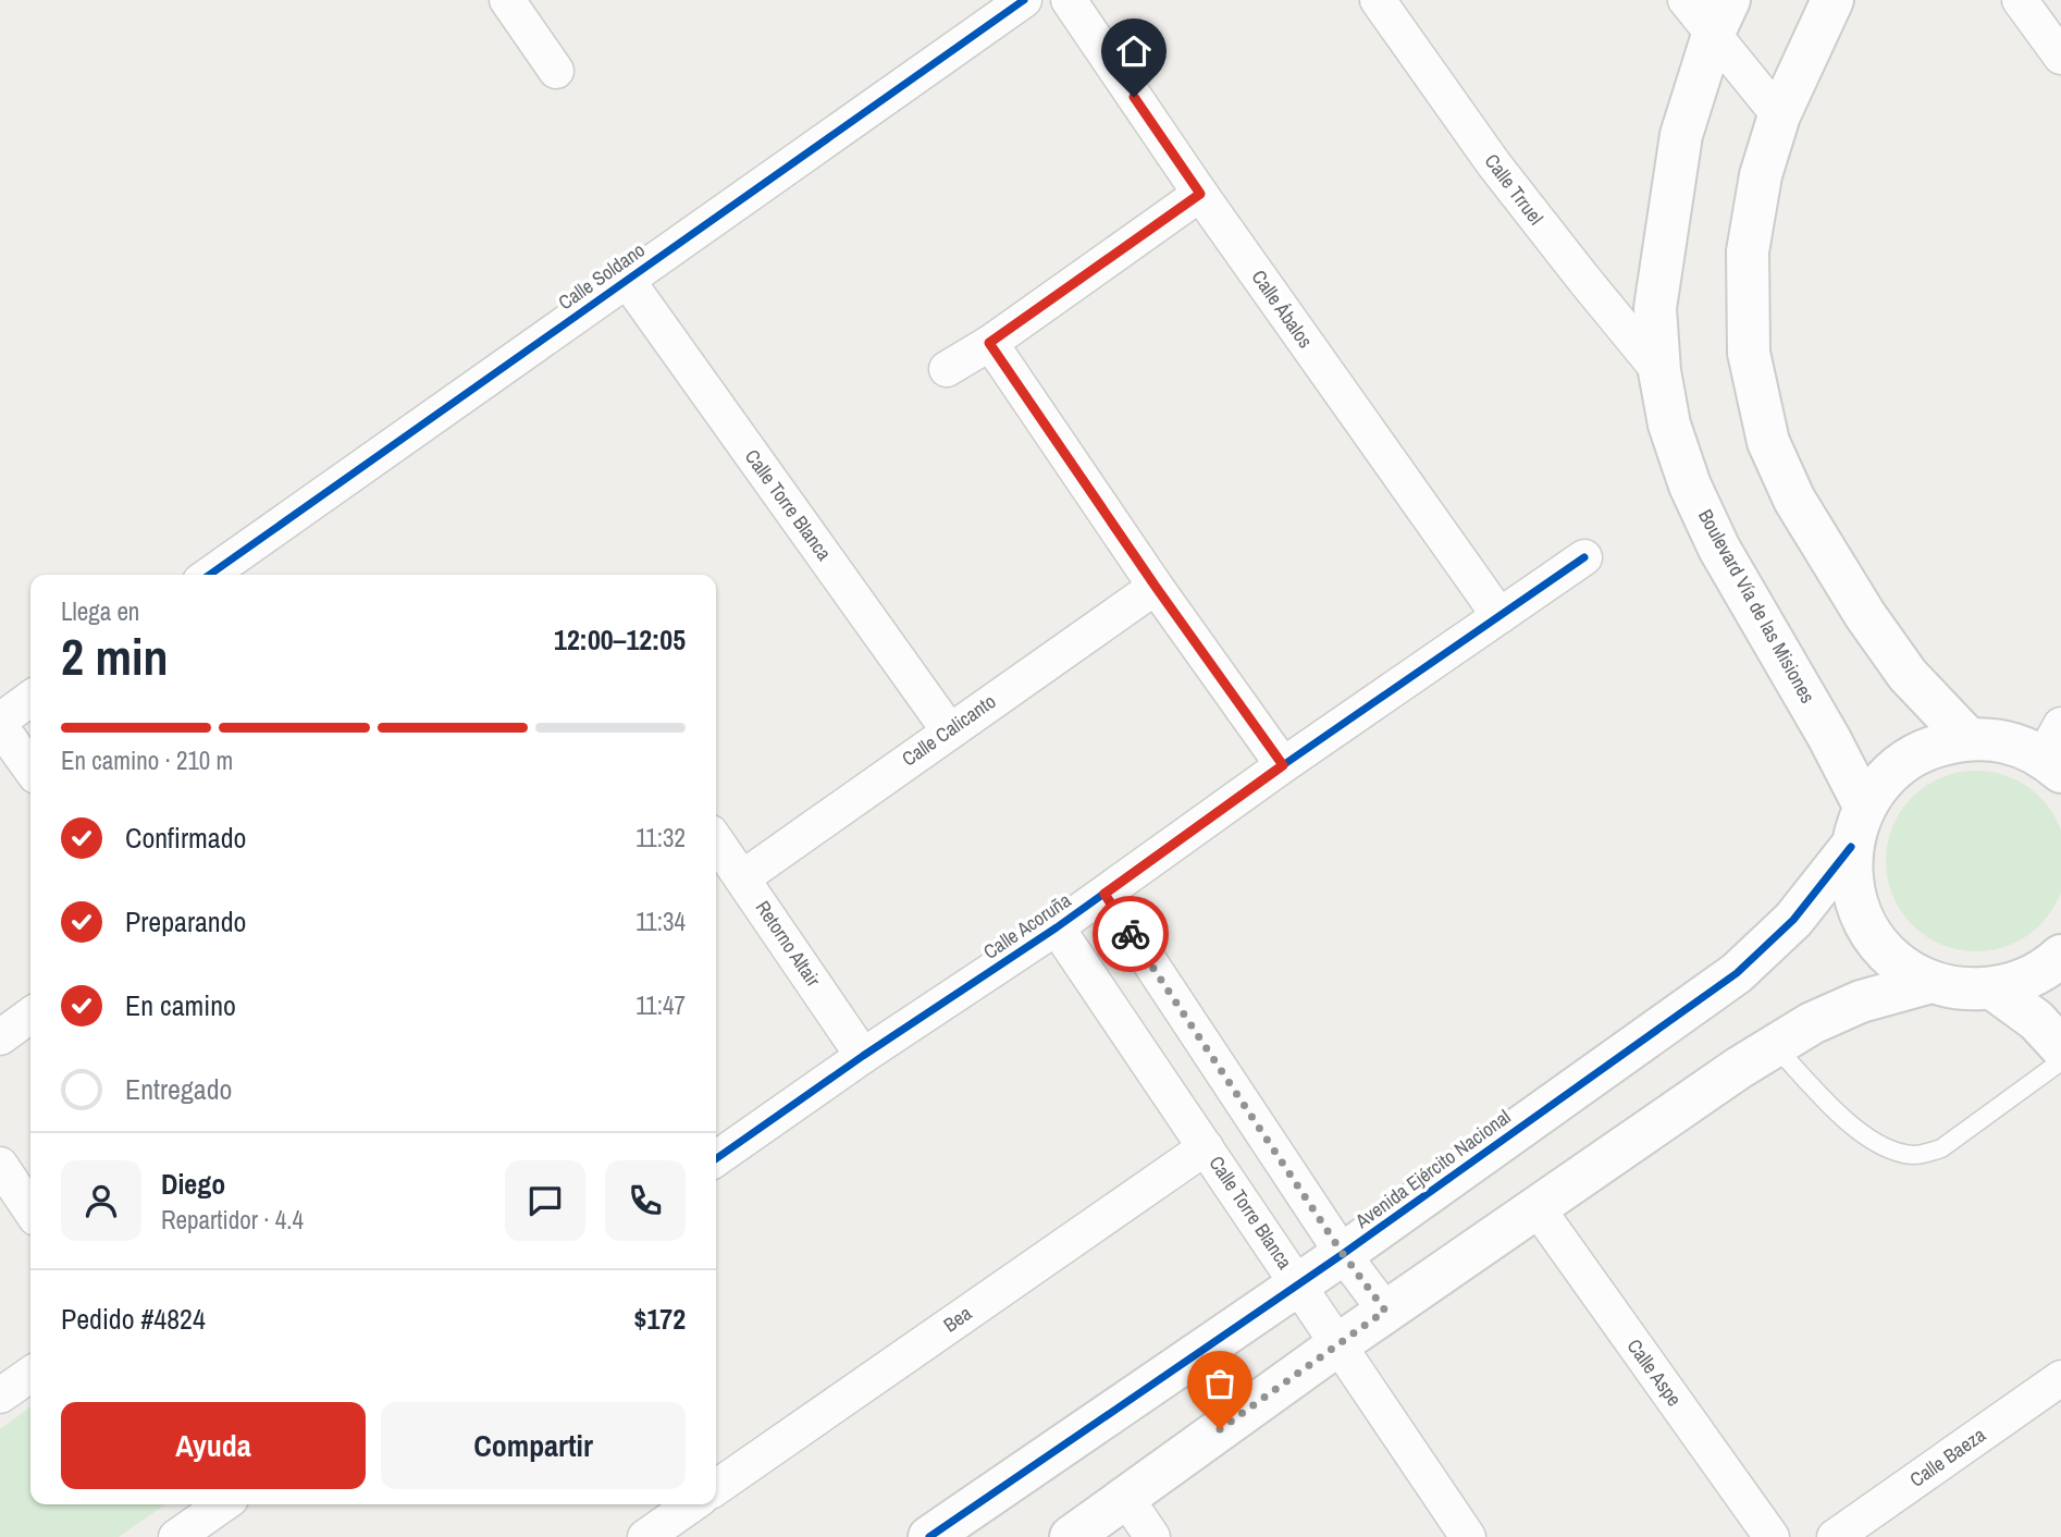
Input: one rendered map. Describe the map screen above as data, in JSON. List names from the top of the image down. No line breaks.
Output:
{"streets":{"street":["Calle Trruel","Calle Soldano","Calle Ábalos","Calle Torre Blanca","Boulevard Vía de las Misiones","Calle Calicanto","Calle Acoruña","Retorno Altair","Avenida Ejército Nacional","Bea","Calle Aspe","Calle Baeza"]},"crossings":[["Calle Trruel","Boulevard Vía de las Misiones"],["Calle Soldano","Calle Torre Blanca"],["Calle Ábalos","Calle Acoruña"],["Calle Torre Blanca","Calle Calicanto"],["Calle Torre Blanca","Calle Acoruña"],["Calle Torre Blanca","Avenida Ejército Nacional"],["Calle Torre Blanca","Bea"],["Calle Calicanto","Retorno Altair"],["Calle Acoruña","Retorno Altair"]],"page":{"heading":["2 min","Llega en","12:00–12:05"],"panel":["Diego","Repartidor · 4.4","Pedido #4824","$172"],"bar":"En camino · 210 m","list":[["Confirmado","11:32"],["Preparando","11:34"],["En camino","11:47"],"Entregado"],"buttons":["Ayuda","Compartir"]}}
